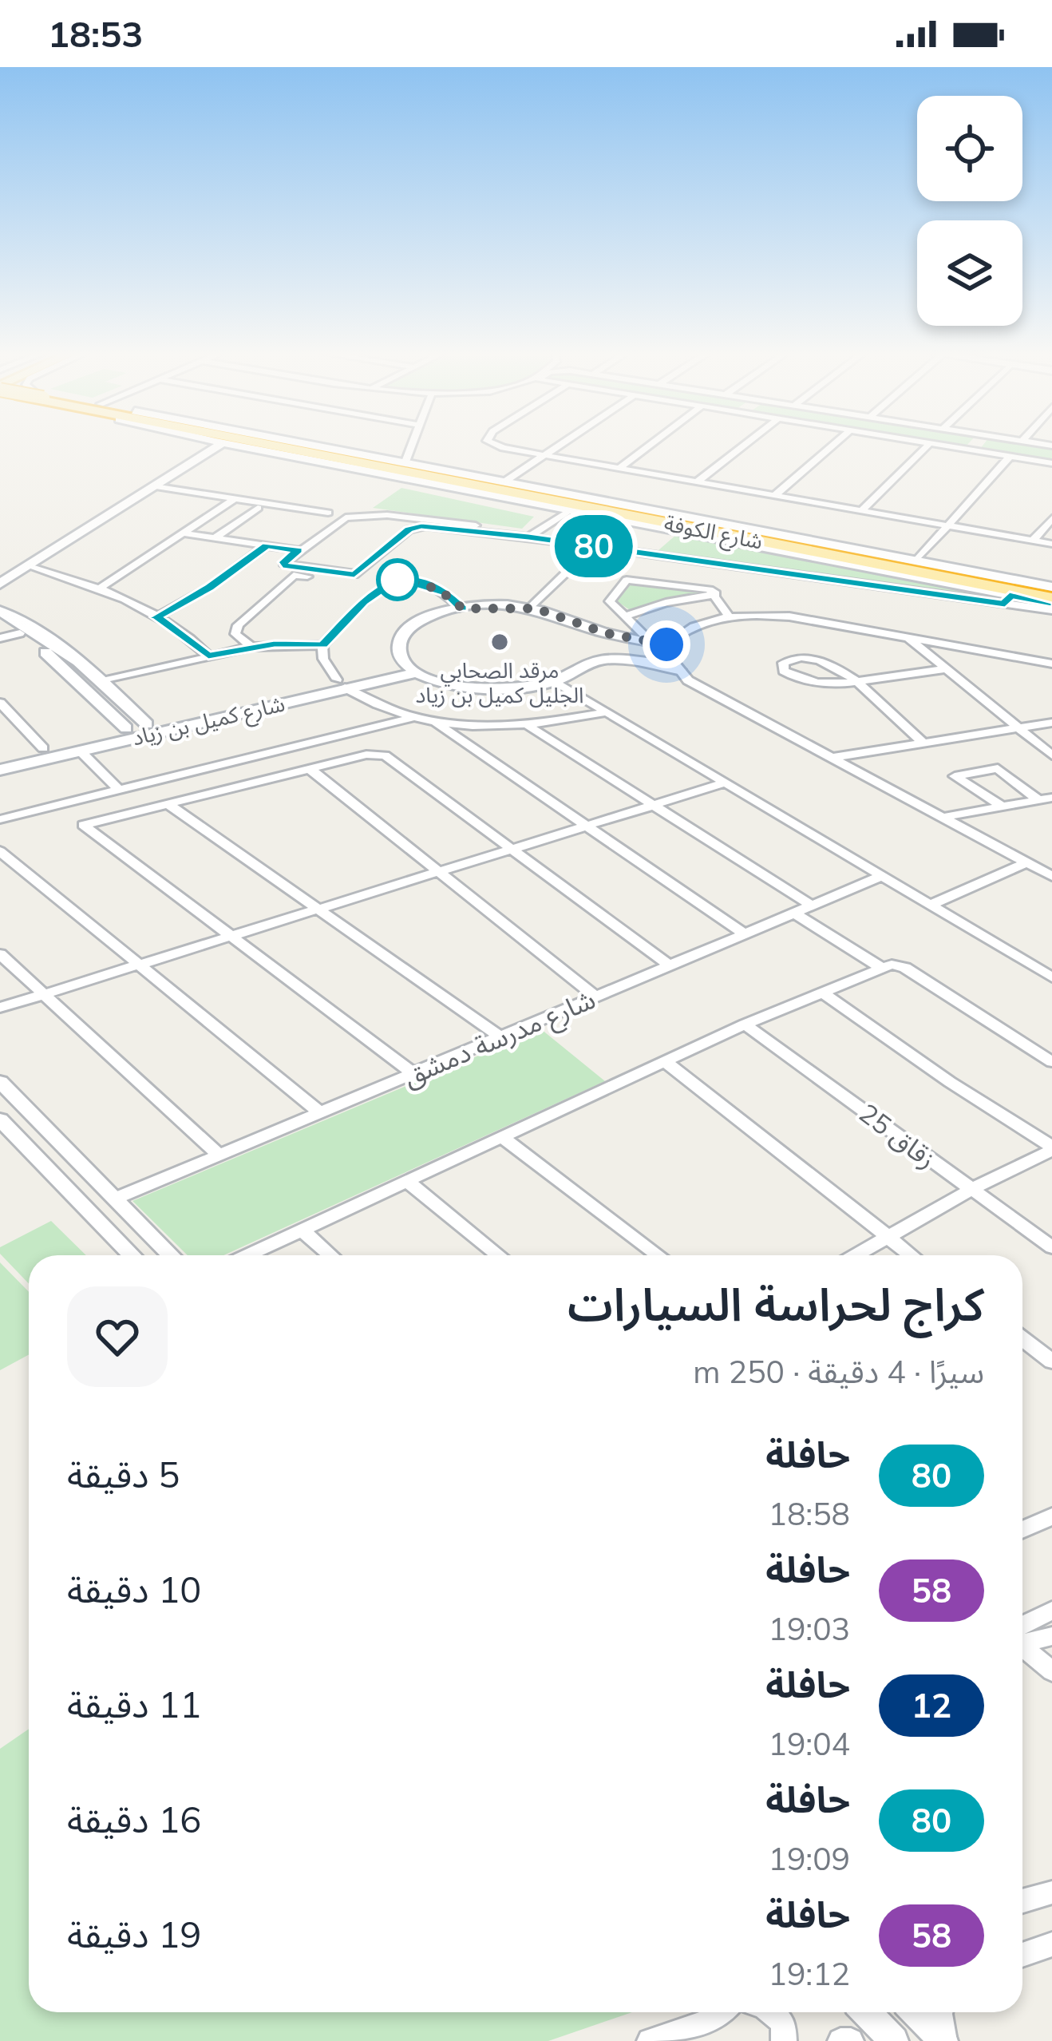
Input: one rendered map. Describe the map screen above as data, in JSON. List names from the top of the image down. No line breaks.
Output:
{"streets":{"highway":["شارع الكوفة"],"main road":["شارع كميل بن زياد"],"street":["شارع مدرسة دمشق","زقاق 25"]},"places":["مرقد الصحابي الجليل كميل بن زياد"],"lines":["bus line 80"],"page":{"status":"18:53","on_map":"80","heading":["كراج لحراسة السيارات","سيرًا · 4 دقيقة · 250 m"],"list":[{"mark":"80","name":"حافلة","note":"18:58","value":"5 دقيقة"},{"mark":"58","name":"حافلة","note":"19:03","value":"10 دقيقة"},{"mark":"12","name":"حافلة","note":"19:04","value":"11 دقيقة"},{"mark":"80","name":"حافلة","note":"19:09","value":"16 دقيقة"},{"mark":"58","name":"حافلة","note":"19:12","value":"19 دقيقة"}]}}
